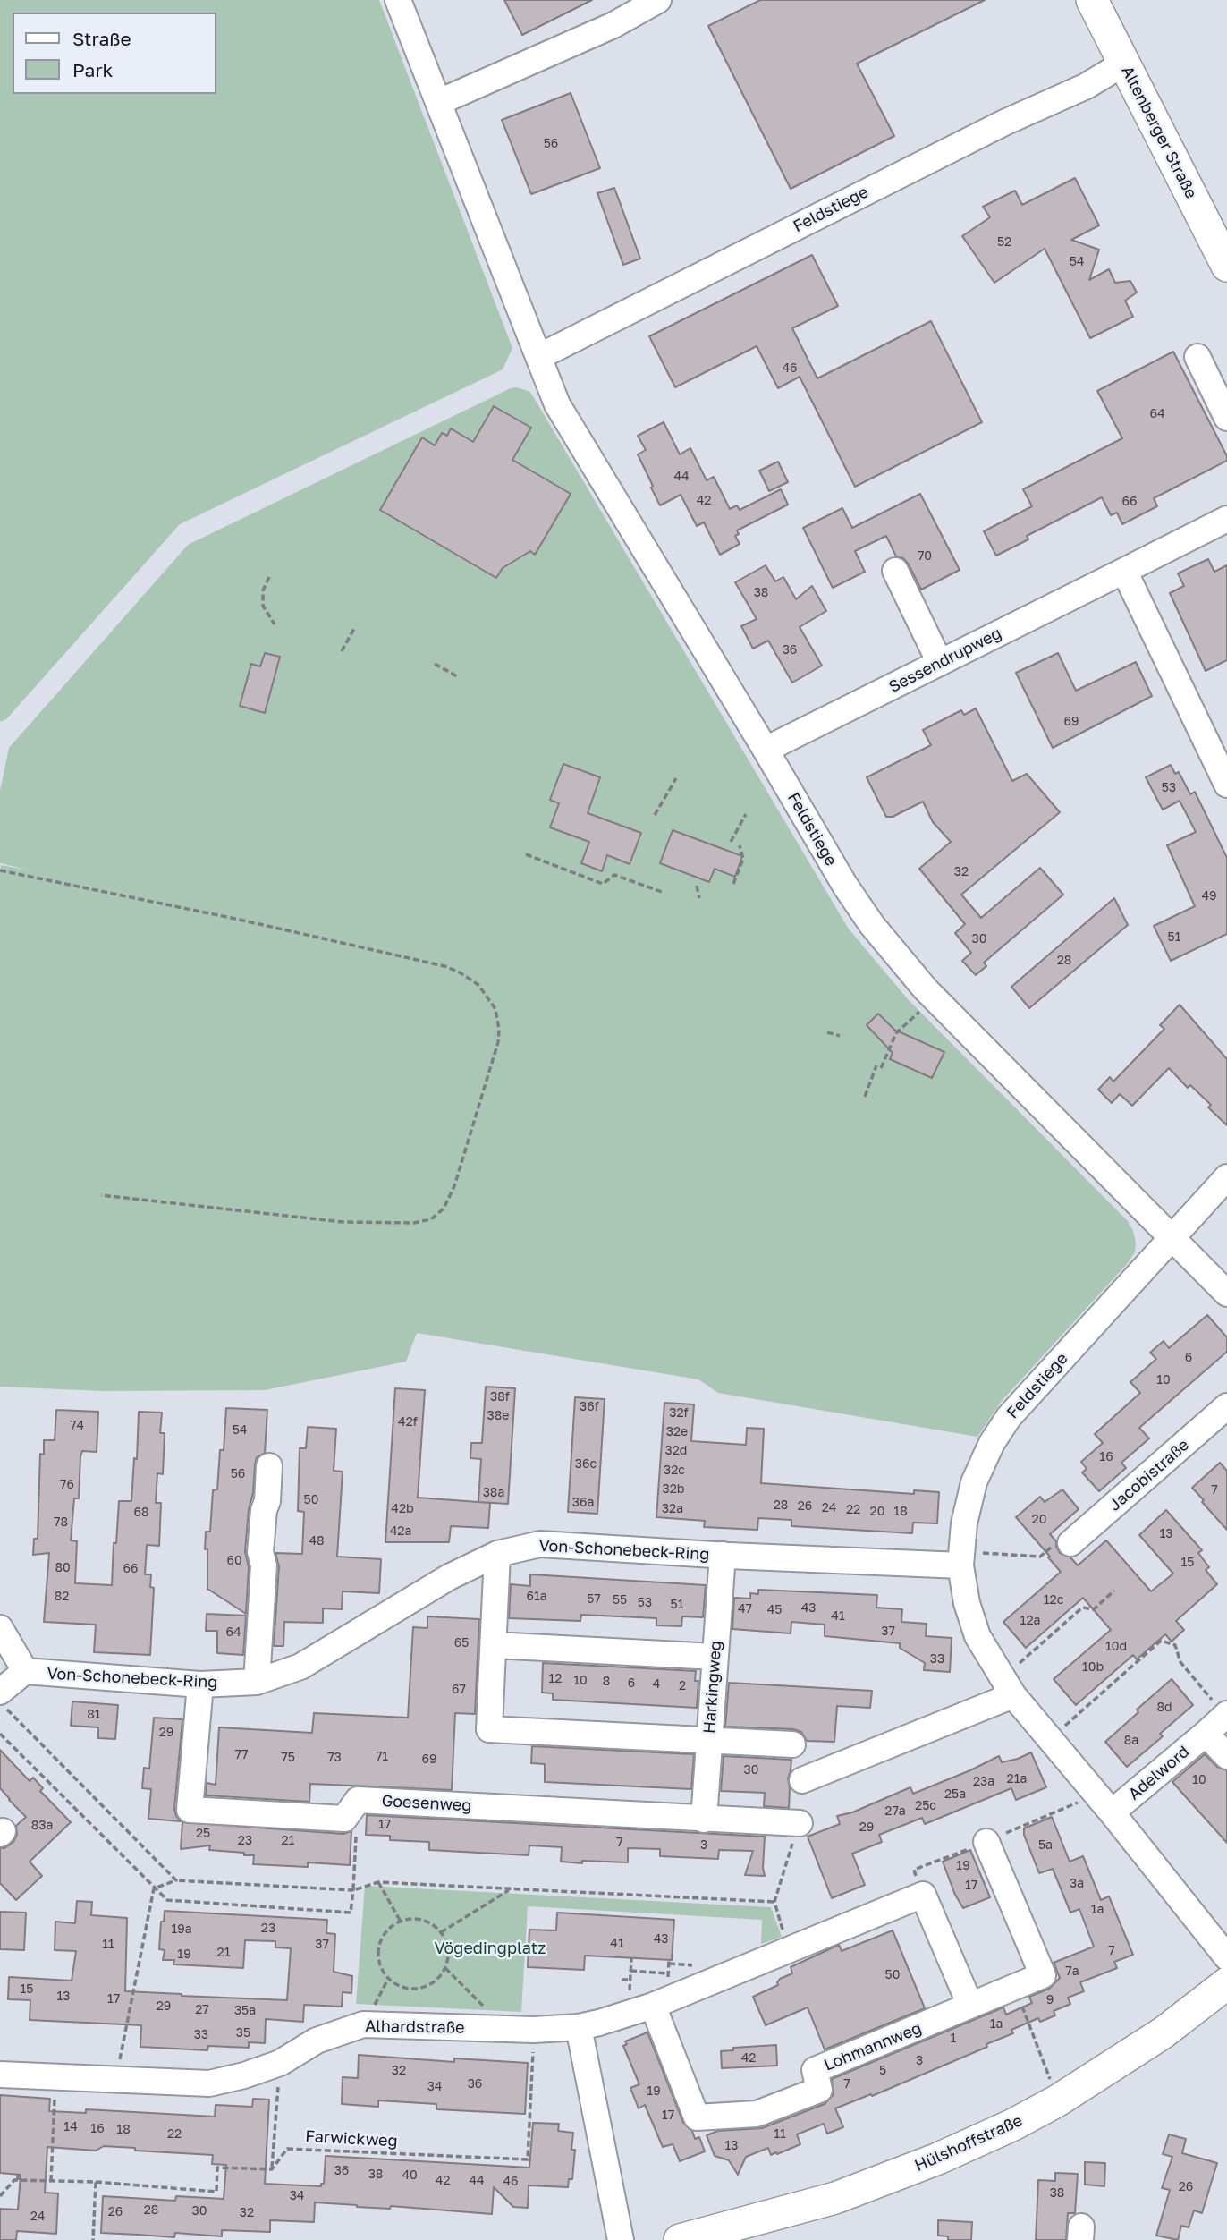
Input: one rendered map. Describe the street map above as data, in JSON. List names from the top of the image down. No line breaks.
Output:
{"streets":{"main road":["Altenberger Straße","Hülshoffstraße"],"street":["Feldstiege","Sessendrupweg","Jacobistraße","Von-Schonebeck-Ring","Harkingweg","Adelword","Goesenweg","Alhardstraße","Lohmannweg"],"path":["Farwickweg"]},"crossings":[["Altenberger Straße","Feldstiege"],["Feldstiege","Sessendrupweg"],["Feldstiege","Von-Schonebeck-Ring"],["Von-Schonebeck-Ring","Harkingweg"],["Harkingweg","Goesenweg"],["Alhardstraße","Lohmannweg"],["Alhardstraße","Farwickweg"]],"parks":["Vögedingplatz"],"house_numbers":["56","52","54","46","64","44","42","66","70","38","36","69","53","32","49","51","30","28","6","10","38f","36f","32f","38e","42f","74","54","32e","32d","16","36c","32c","56","76","32b","7","38a","50","36a","28","26","24","42b","32a","22","20","18","68","20","78","42a","13","48","60","15","80","66","82","61a","57","55","12c","53","51","43","47","45","41","12a","37","64","65","10d","33","10b","12","10","8","6","4","2","67","8d","81","29","8a","77","71","75","73","69","30","21a","10","23a","25a","25c","27a","17","83a","29","25","23","21","7","3","5a","19","3a","17","1a","23","19a","43","41","11","37","7","21","19","7a","50","15","13","17","9","29","27","35a","1a","35","33","1","42","3","32","5","36","7","34","19","17","14","16","18","22","11","13","36","38","40","42","44","46","26","38","34","28","30","26","32","24"],"legend":["Straße","Park"]}
